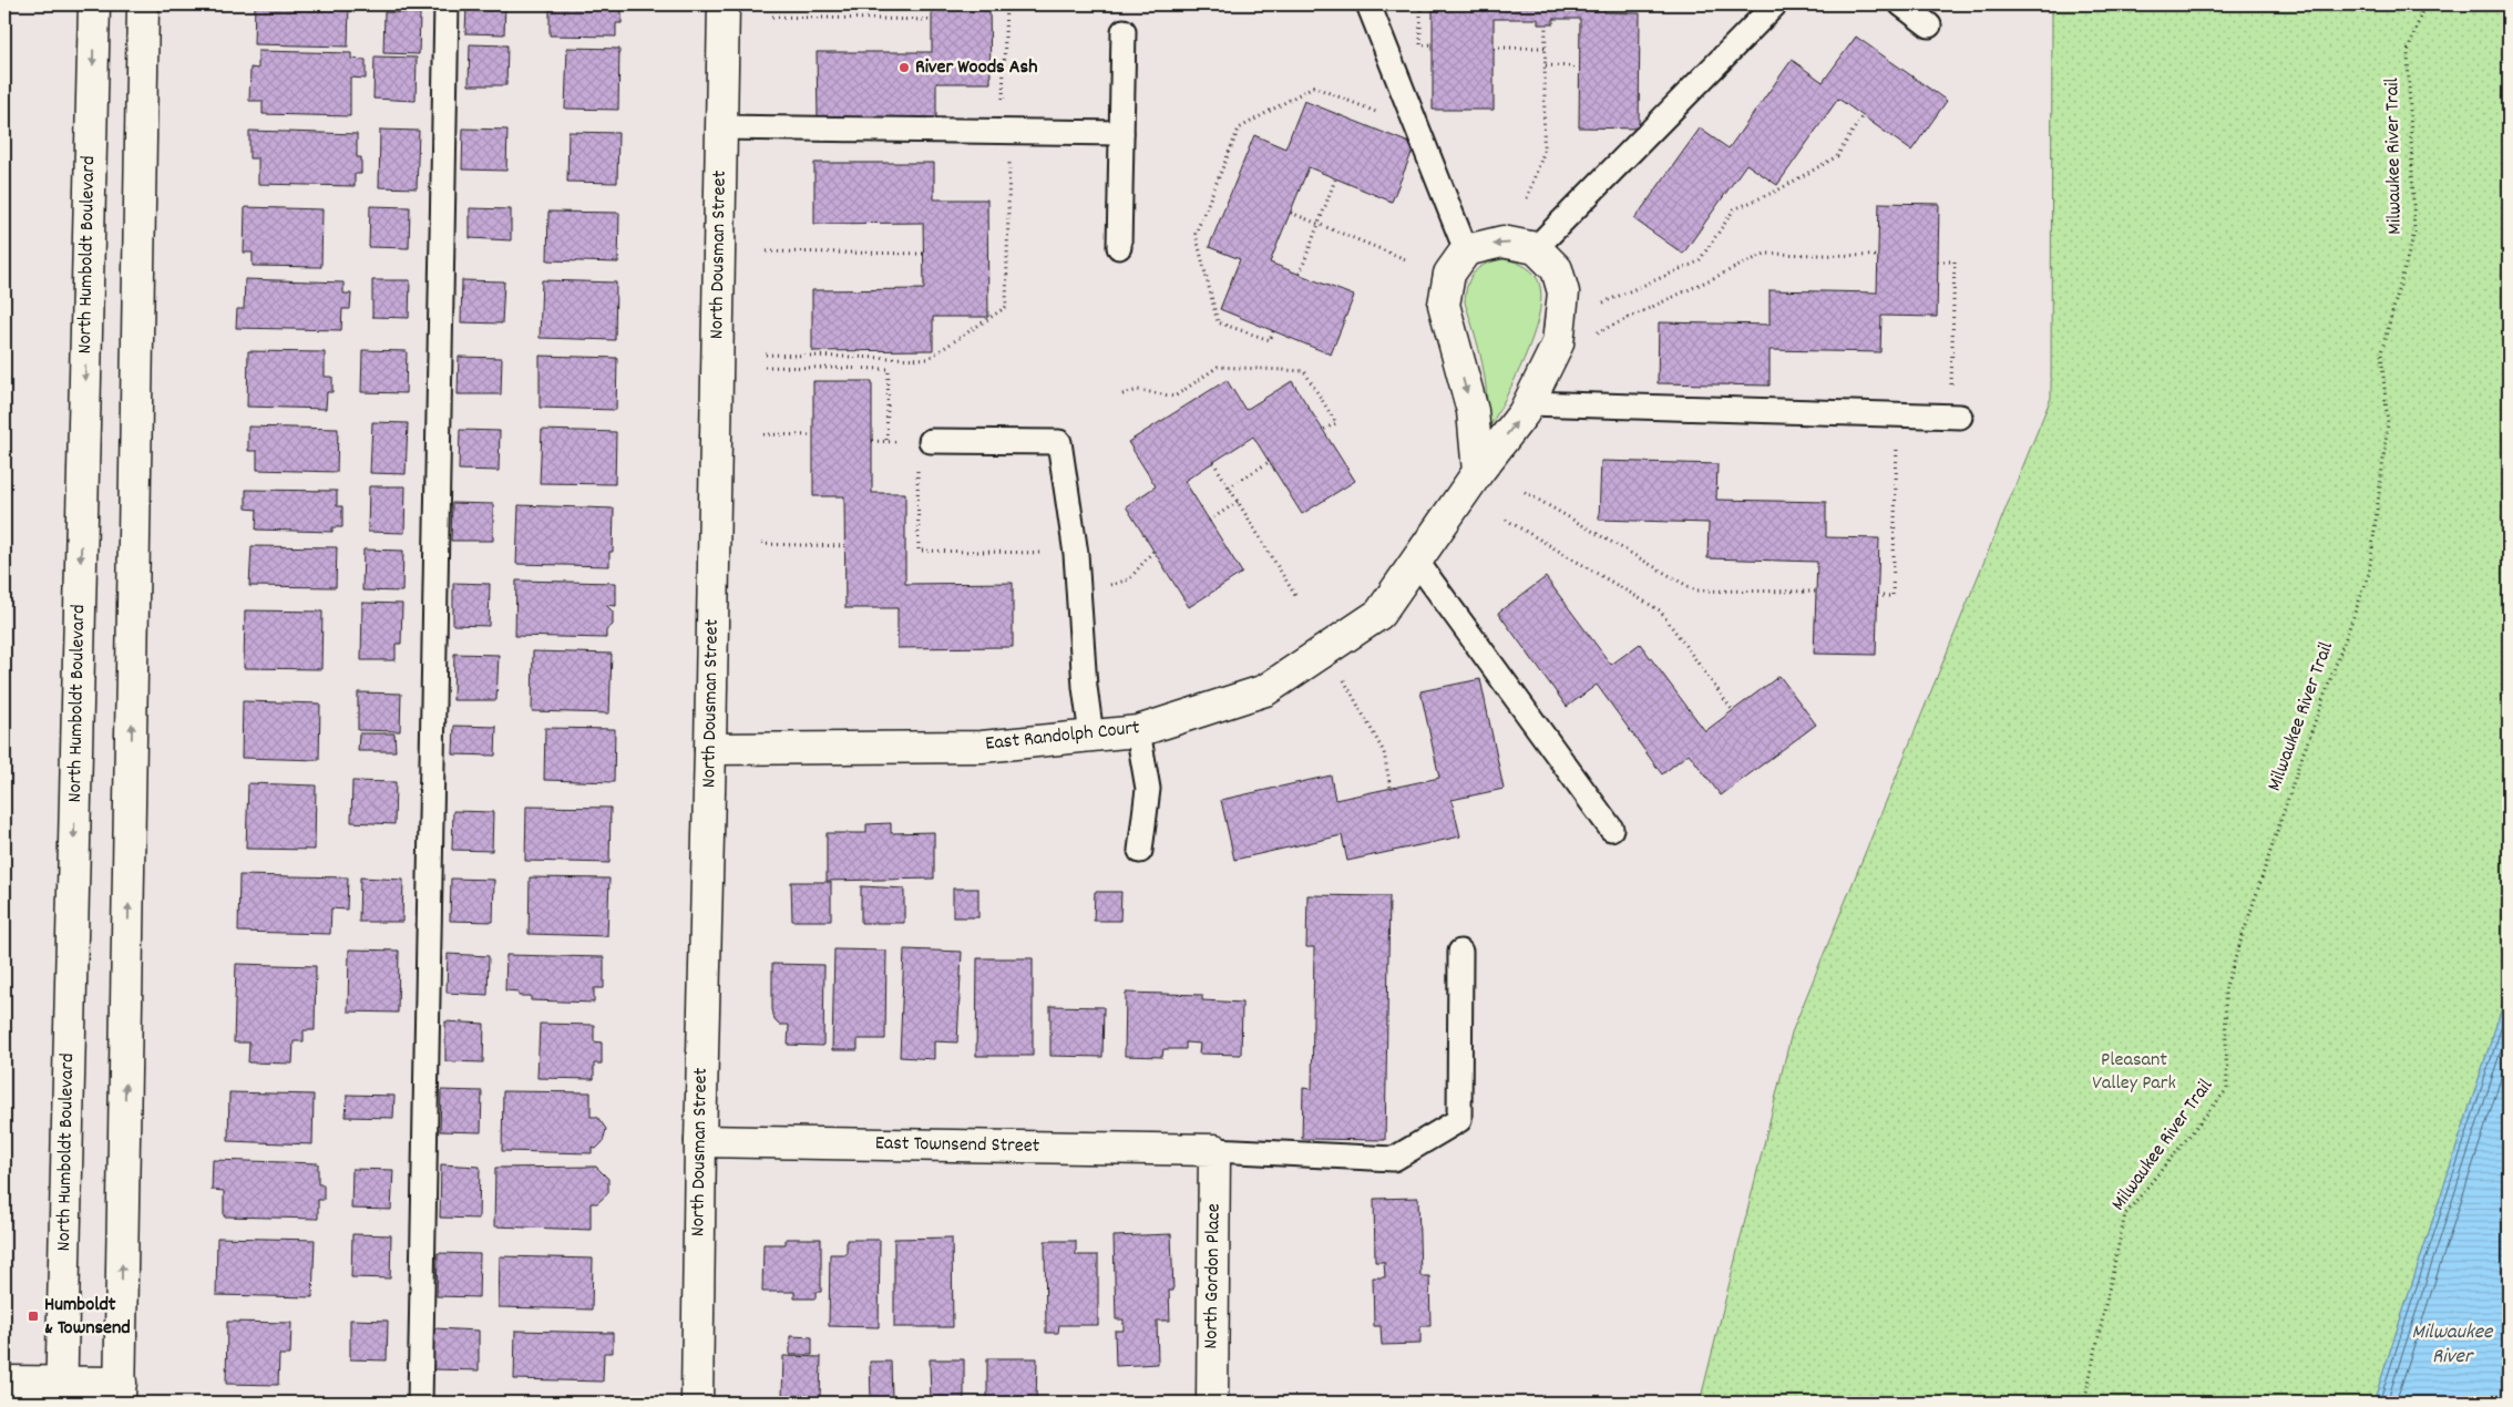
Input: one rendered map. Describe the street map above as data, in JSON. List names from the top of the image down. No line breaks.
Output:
{"streets":{"street":["North Humboldt Boulevard","North Dousman Street","East Randolph Court","East Townsend Street","North Gordon Place"],"path":["Milwaukee River Trail"]},"crossings":[["North Dousman Street","East Randolph Court"],["North Dousman Street","East Townsend Street"],["East Townsend Street","North Gordon Place"]],"water":["Milwaukee River"],"parks":["Pleasant Valley Park"],"places":{"other":["River Woods Ash"],"transit":["Humboldt & Townsend"]}}
